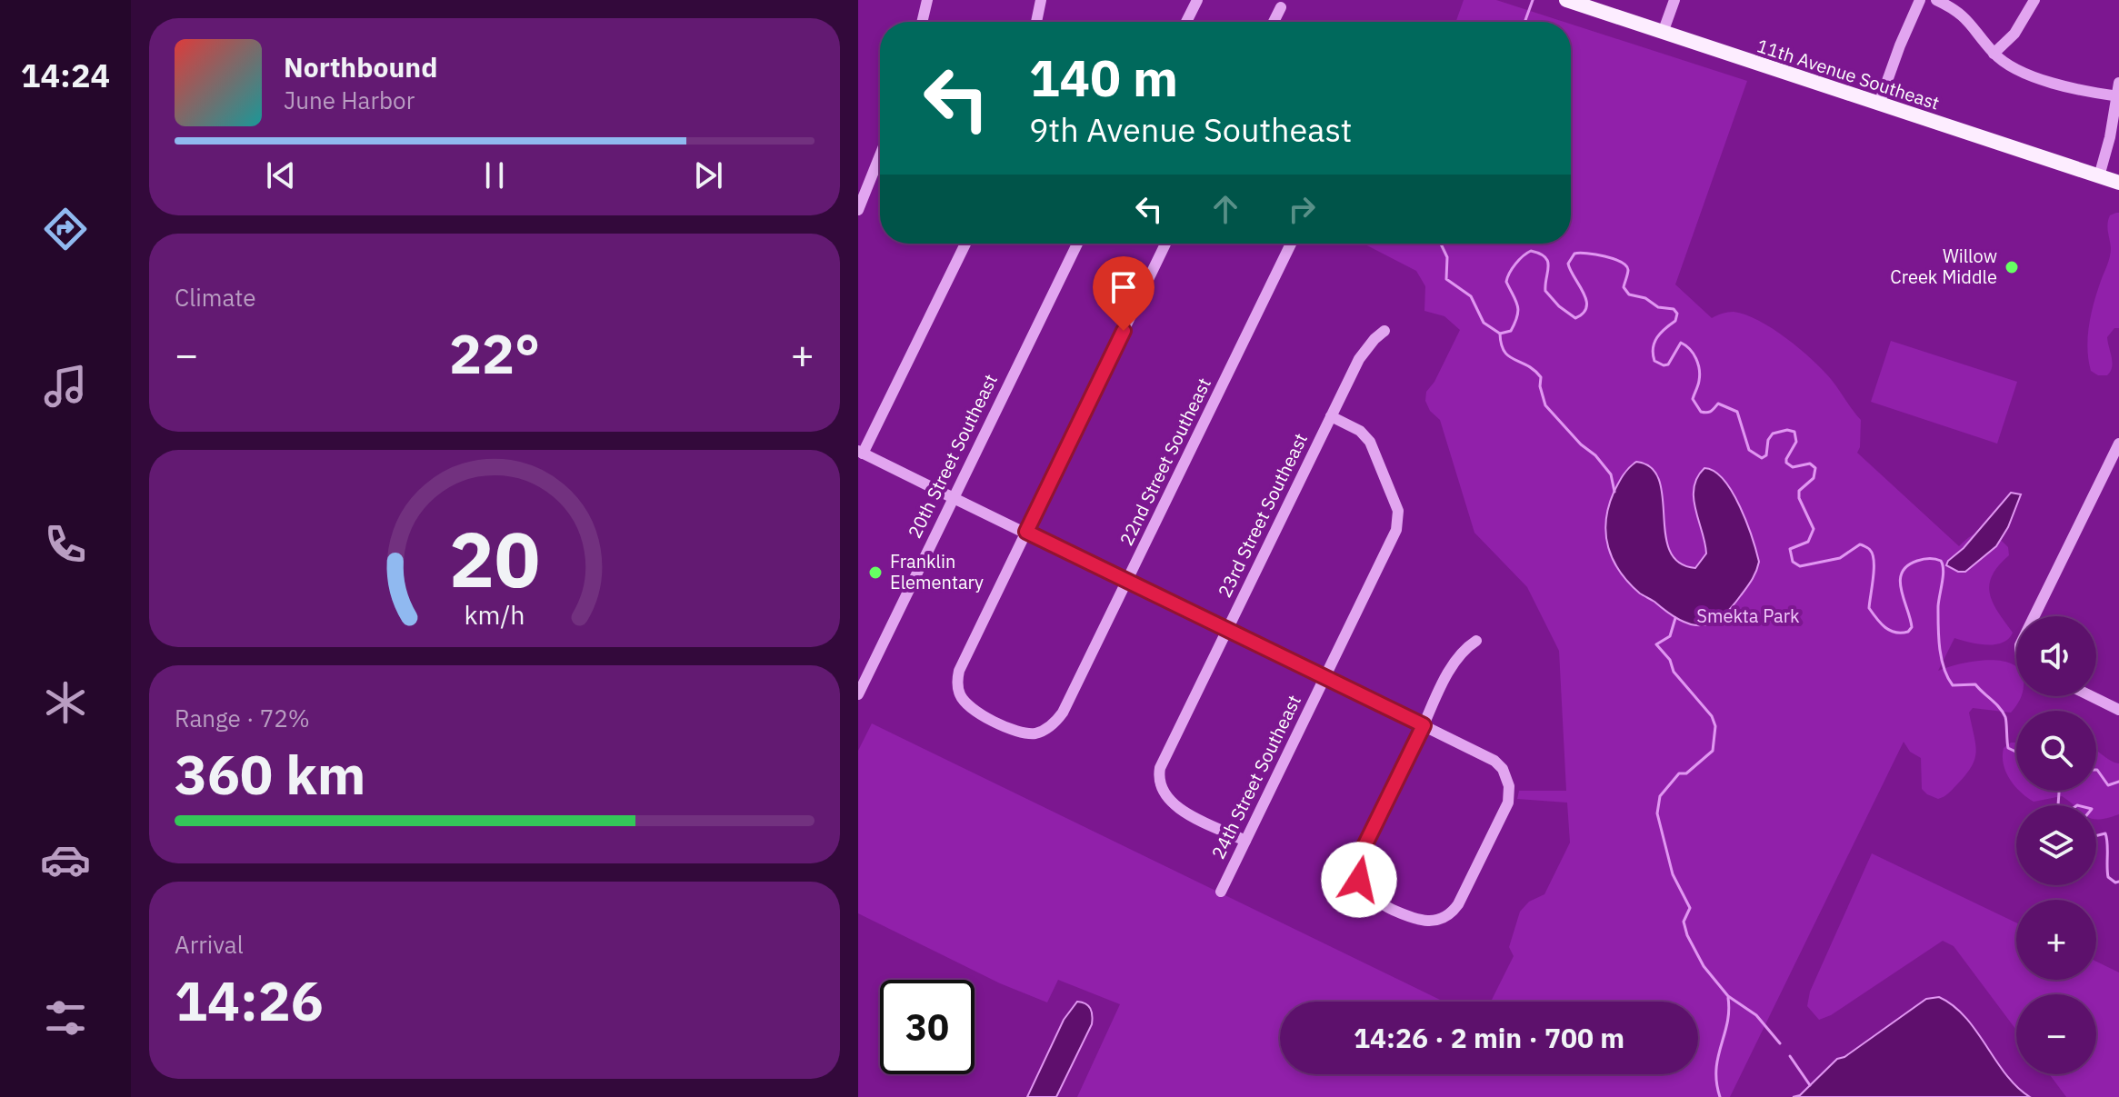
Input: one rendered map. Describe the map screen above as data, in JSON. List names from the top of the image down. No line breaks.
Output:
{"streets":{"main road":["11th Avenue Southeast"],"street":["20th Street Southeast","22nd Street Southeast","23rd Street Southeast","24th Street Southeast"]},"crossings":[["23rd Street Southeast","24th Street Southeast"]],"parks":["Smekta Park"],"places":["Willow Creek Middle","Franklin Elementary"],"page":{"tabs":"14:24","turn":["140 m","9th Avenue Southeast"],"song":["Northbound","June Harbor"],"tile":["Climate",["Range · 72%","360 km"],["Arrival","14:26"]],"heat":["−","22°","+"],"map_buttons":["+","−"],"limit":"30","trip":"14:26 · 2 min · 700 m","gauge":["20","km/h"]}}
